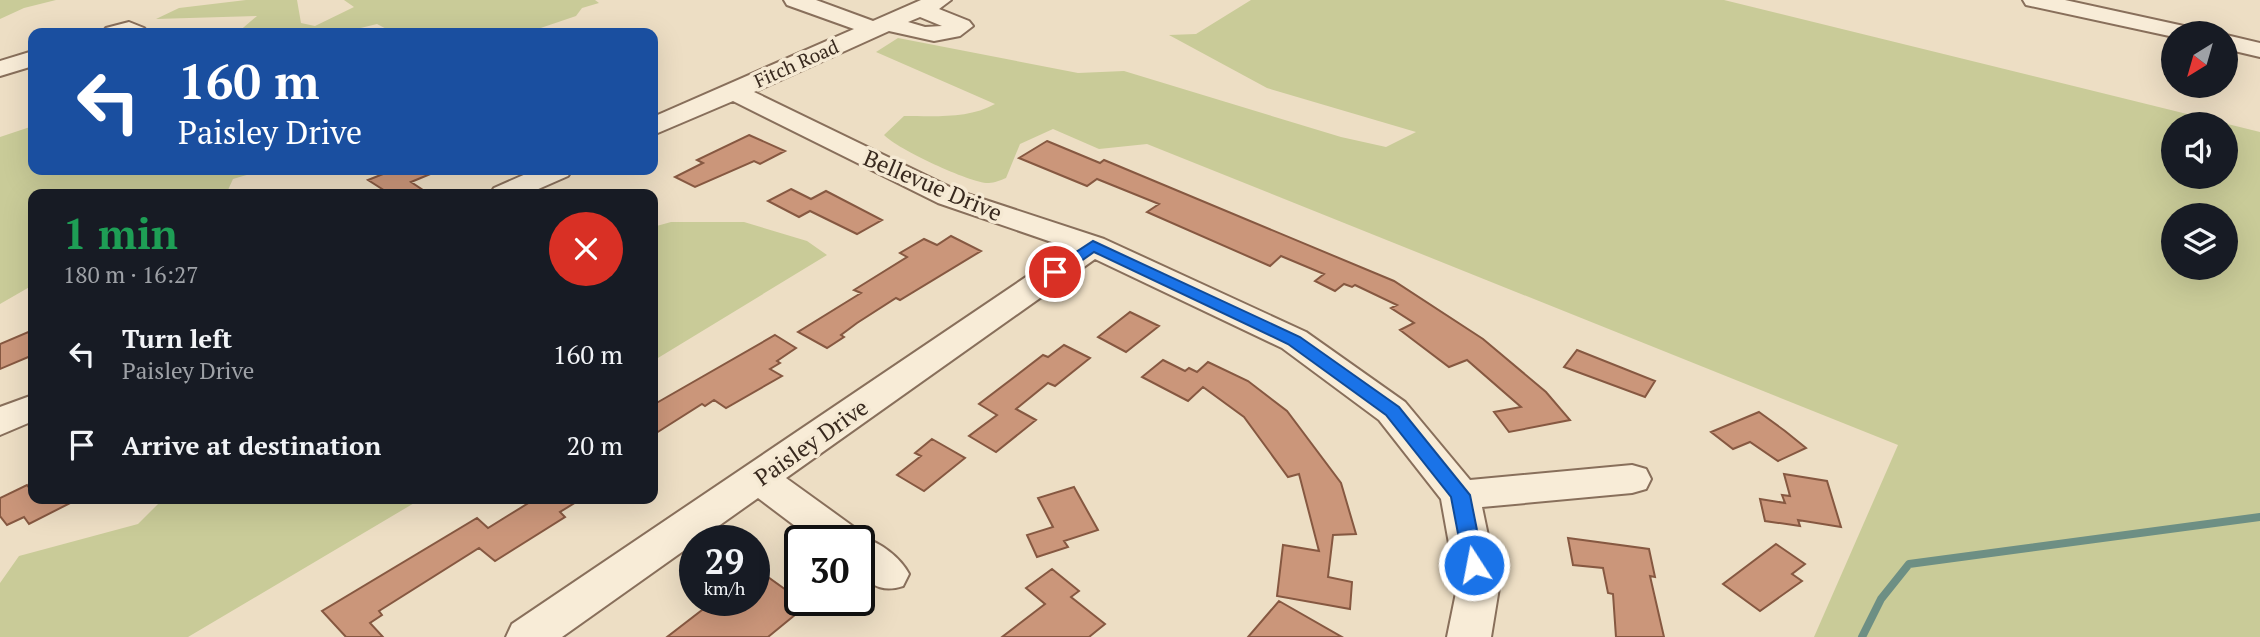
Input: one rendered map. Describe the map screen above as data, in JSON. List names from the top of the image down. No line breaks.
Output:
{"streets":{"street":["Fitch Road","Bellevue Drive","Paisley Drive"]},"crossings":[["Fitch Road","Bellevue Drive"],["Bellevue Drive","Paisley Drive"]],"north":"bottom left","page":{"turn":["160 m","Paisley Drive"],"heading":["1 min","180 m · 16:27"],"list":[{"name":"Turn left","note":"Paisley Drive","value":"160 m"},{"name":"Arrive at destination","value":"20 m"}],"speed":"29 km/h","limit":"30"}}
